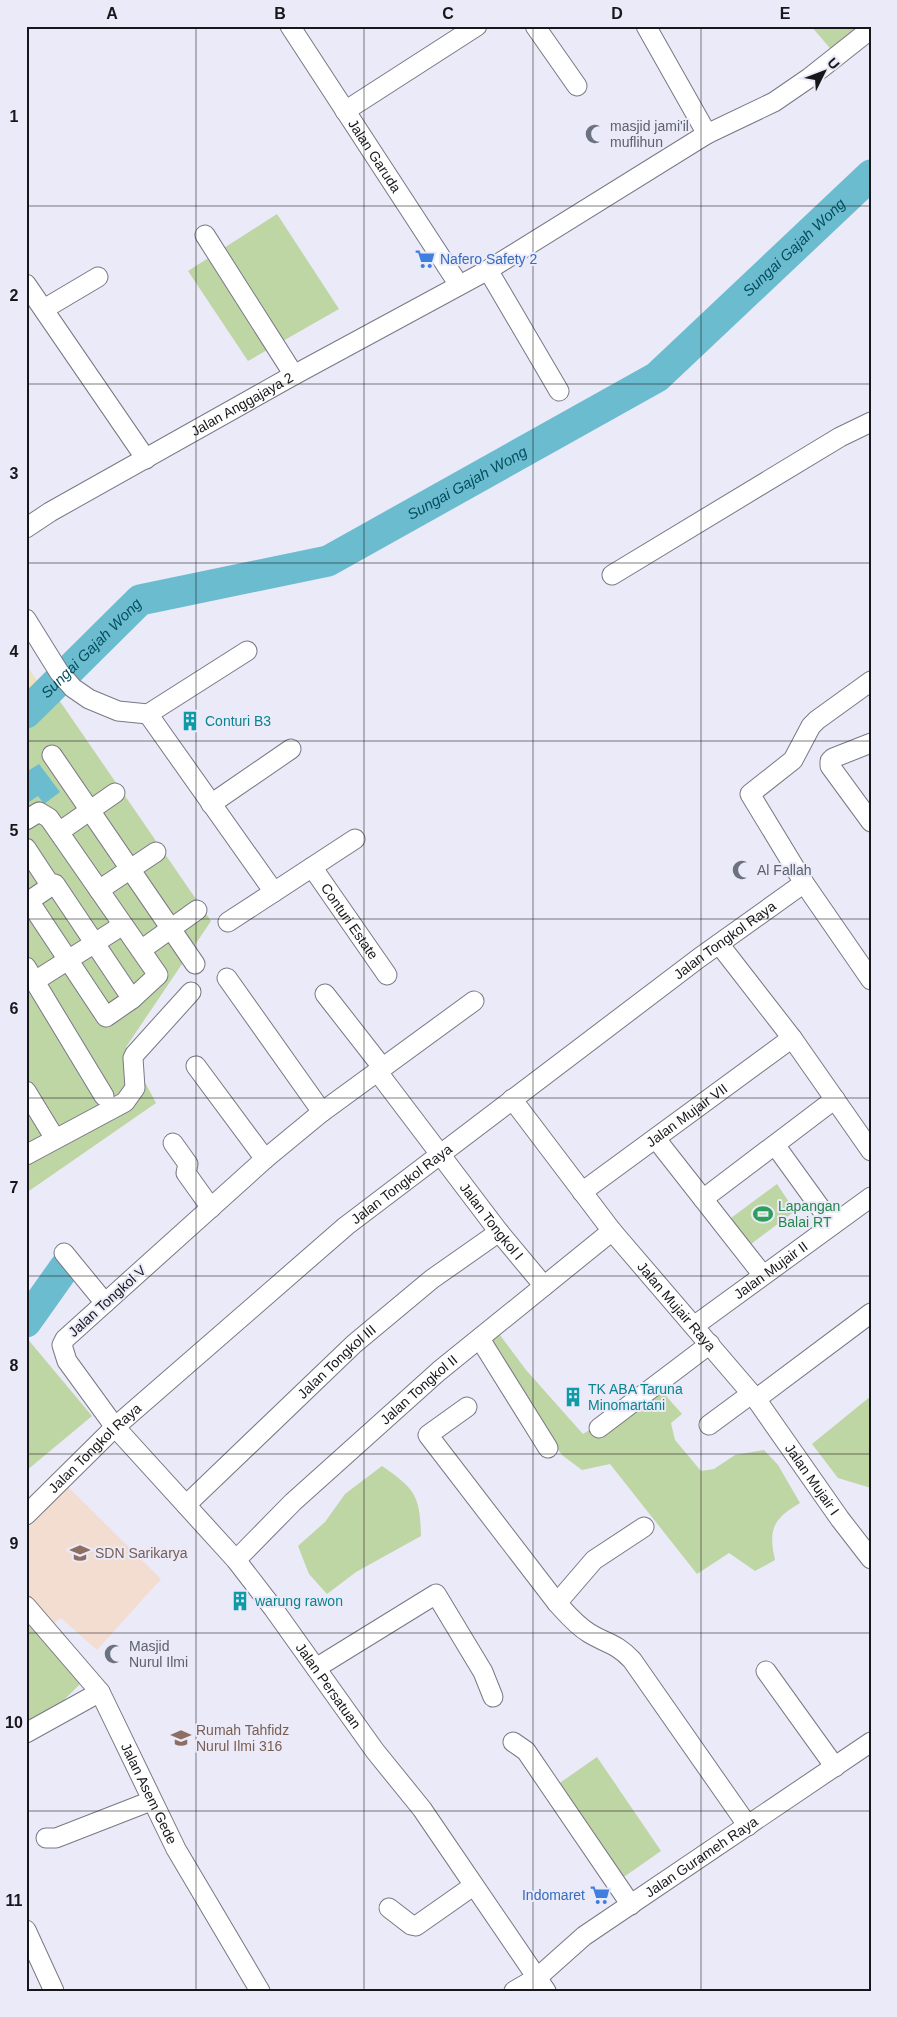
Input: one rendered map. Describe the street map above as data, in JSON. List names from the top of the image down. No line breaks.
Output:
{"streets":{"street":["Jalan Garuda","Jalan Anggajaya 2","Conturi Estate","Jalan Tongkol Raya","Jalan Mujair VII","Jalan Tongkol I","Jalan Mujair II","Jalan Tongkol V","Jalan Mujair Raya","Jalan Tongkol III","Jalan Tongkol II","Jalan Mujair I","Jalan Persatuan","Jalan Asem Gede","Jalan Gurameh Raya"]},"crossings":[["Jalan Garuda","Jalan Anggajaya 2"],["Jalan Tongkol Raya","Jalan Tongkol I"],["Jalan Tongkol Raya","Jalan Tongkol V"],["Jalan Tongkol Raya","Jalan Mujair Raya"],["Jalan Tongkol Raya","Jalan Persatuan"],["Jalan Mujair VII","Jalan Mujair Raya"],["Jalan Tongkol I","Jalan Tongkol V"],["Jalan Tongkol I","Jalan Tongkol III"],["Jalan Tongkol I","Jalan Tongkol II"],["Jalan Mujair II","Jalan Mujair Raya"],["Jalan Tongkol V","Jalan Persatuan"],["Jalan Mujair Raya","Jalan Tongkol II"],["Jalan Mujair Raya","Jalan Mujair I"],["Jalan Tongkol III","Jalan Persatuan"],["Jalan Tongkol II","Jalan Persatuan"],["Jalan Persatuan","Jalan Gurameh Raya"]],"water":["Sungai Gajah Wong"],"places":{"mosque":["masjid jami'il muflihun","Al Fallah","Masjid Nurul Ilmi"],"supermarket":["Nafero Safety 2","Indomaret"],"building":["Conturi B3","TK ABA Taruna Minomartani","warung rawon"],"sports":["Lapangan Balai RT"],"school or university":["SDN Sarikarya","Rumah Tahfidz Nurul Ilmi 316"]},"north":"top right","grid":{"columns":["A","B","C","D","E"],"rows":["1","2","3","4","5","6","7","8","9","10","11"]}}
